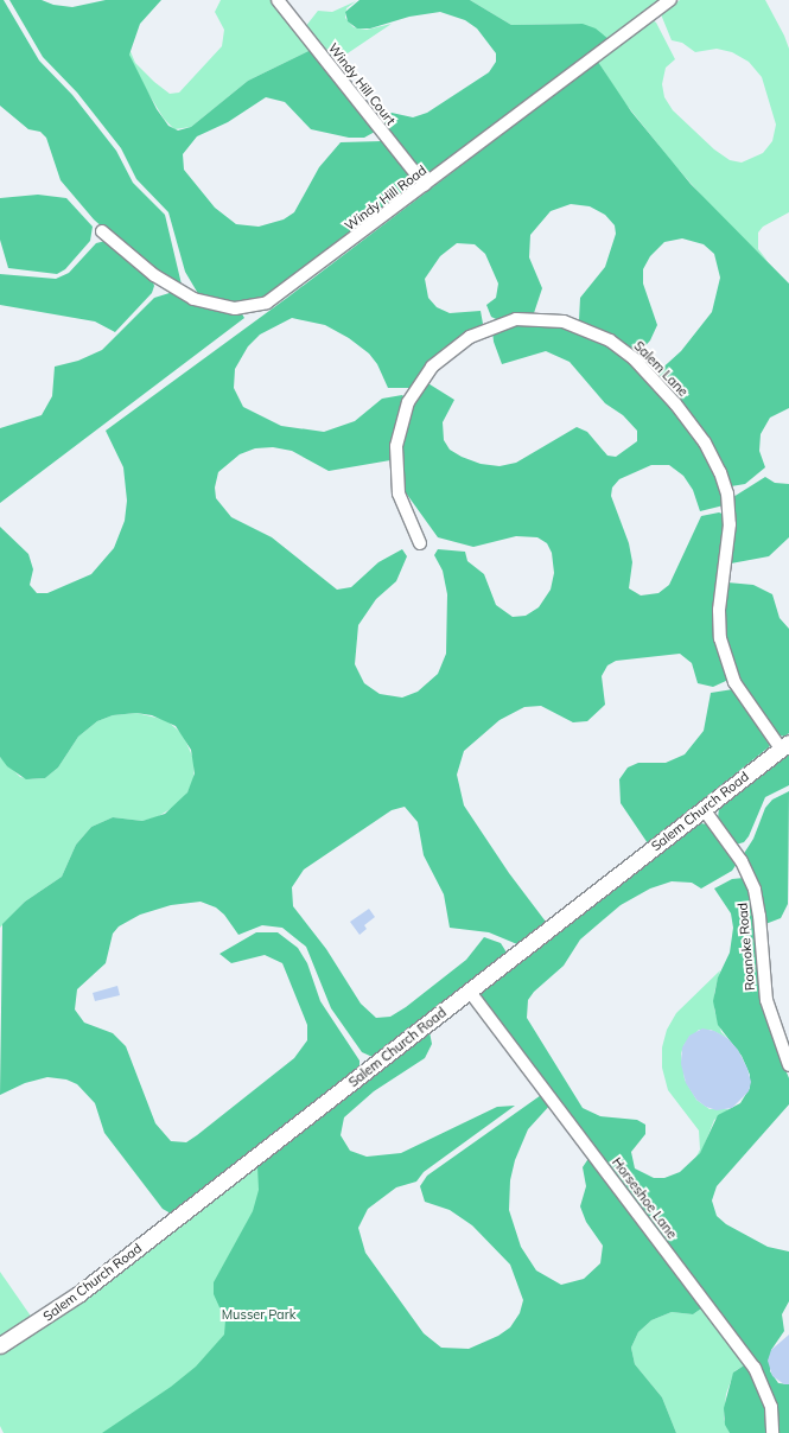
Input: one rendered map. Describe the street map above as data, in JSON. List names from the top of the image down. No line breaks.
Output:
{"streets":{"street":["Windy Hill Court","Windy Hill Road","Salem Lane","Salem Church Road","Roanoke Road","Horseshoe Lane"]},"crossings":[["Windy Hill Court","Windy Hill Road"],["Salem Lane","Salem Church Road"],["Salem Church Road","Roanoke Road"],["Salem Church Road","Horseshoe Lane"]],"parks":["Musser Park"]}
